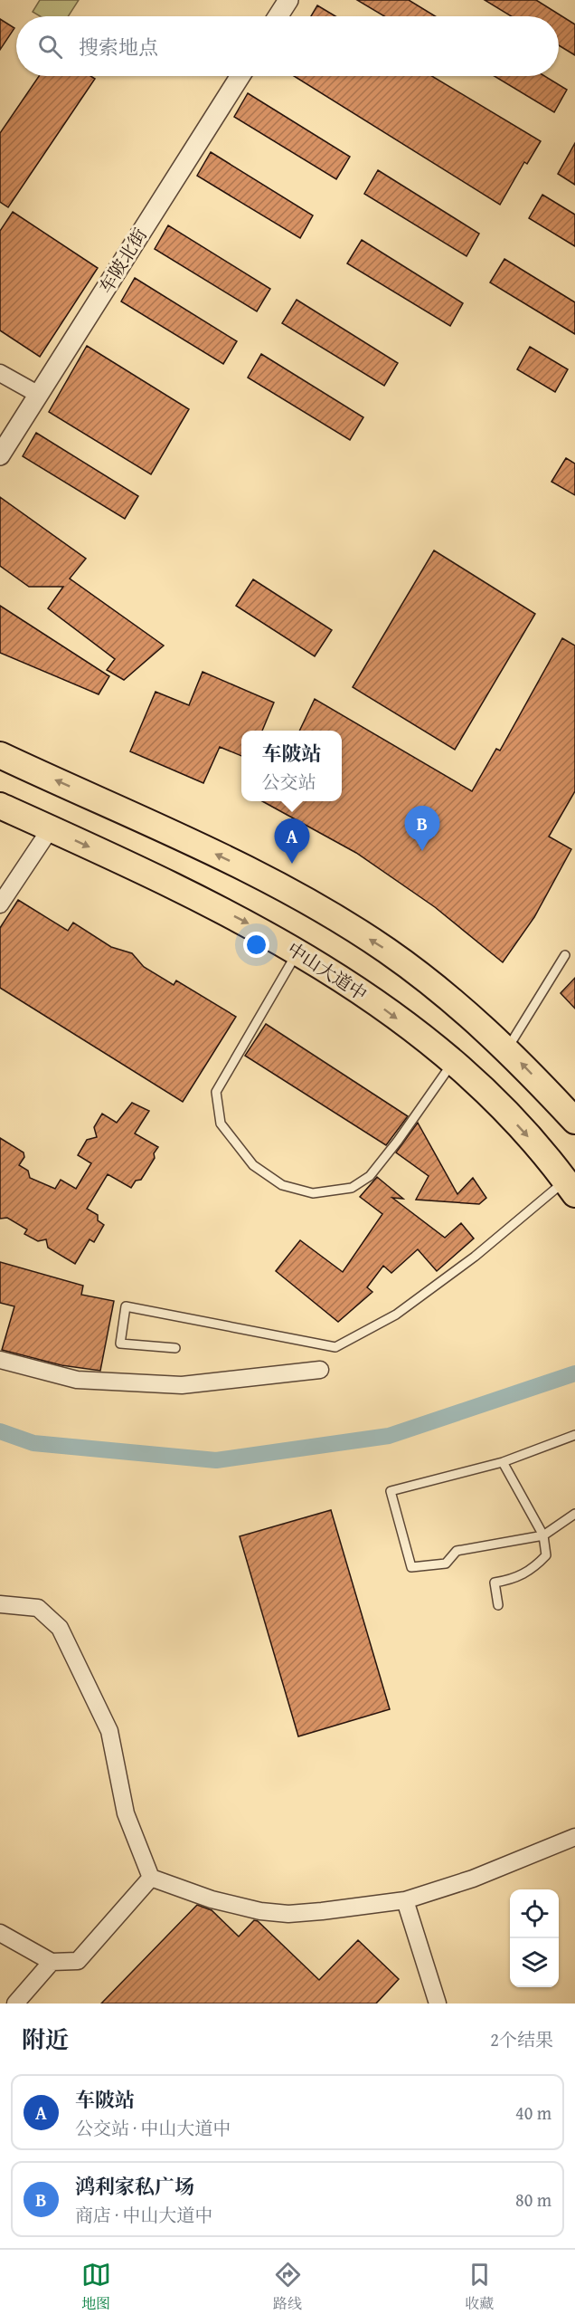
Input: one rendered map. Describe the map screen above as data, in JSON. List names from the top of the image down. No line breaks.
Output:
{"streets":{"highway":["中山大道中"],"street":["车陂北街"]},"page":{"search":"搜索地点","popup":["车陂站","公交站"],"pins":["B","A"],"heading":["附近","2个结果"],"list":[{"mark":"A","name":"车陂站","note":"公交站 · 中山大道中","value":"40 m"},{"mark":"B","name":"鸿利家私广场","note":"商店 · 中山大道中","value":"80 m"}],"nav":["地图","路线","收藏"]}}
